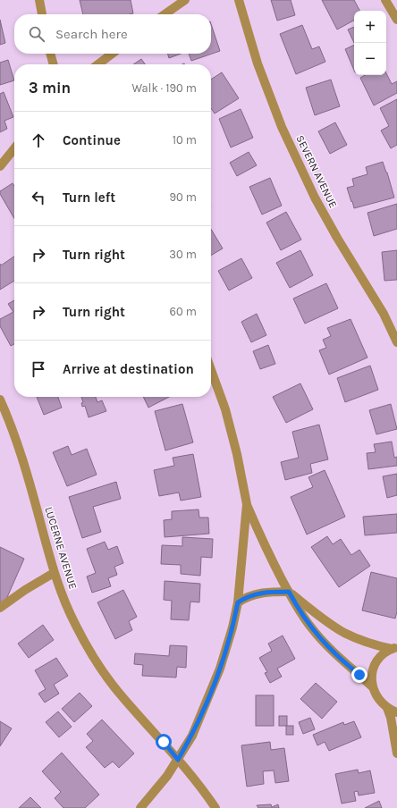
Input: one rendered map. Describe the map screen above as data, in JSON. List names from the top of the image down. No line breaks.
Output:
{"streets":{"street":["SEVERN AVENUE","LUCERNE AVENUE"]},"page":{"map_buttons":["+","−"],"search":"Search here","heading":["3 min","Walk · 190 m"],"list":[["Continue","10 m"],["Turn left","90 m"],["Turn right","30 m"],["Turn right","60 m"],"Arrive at destination"]}}
